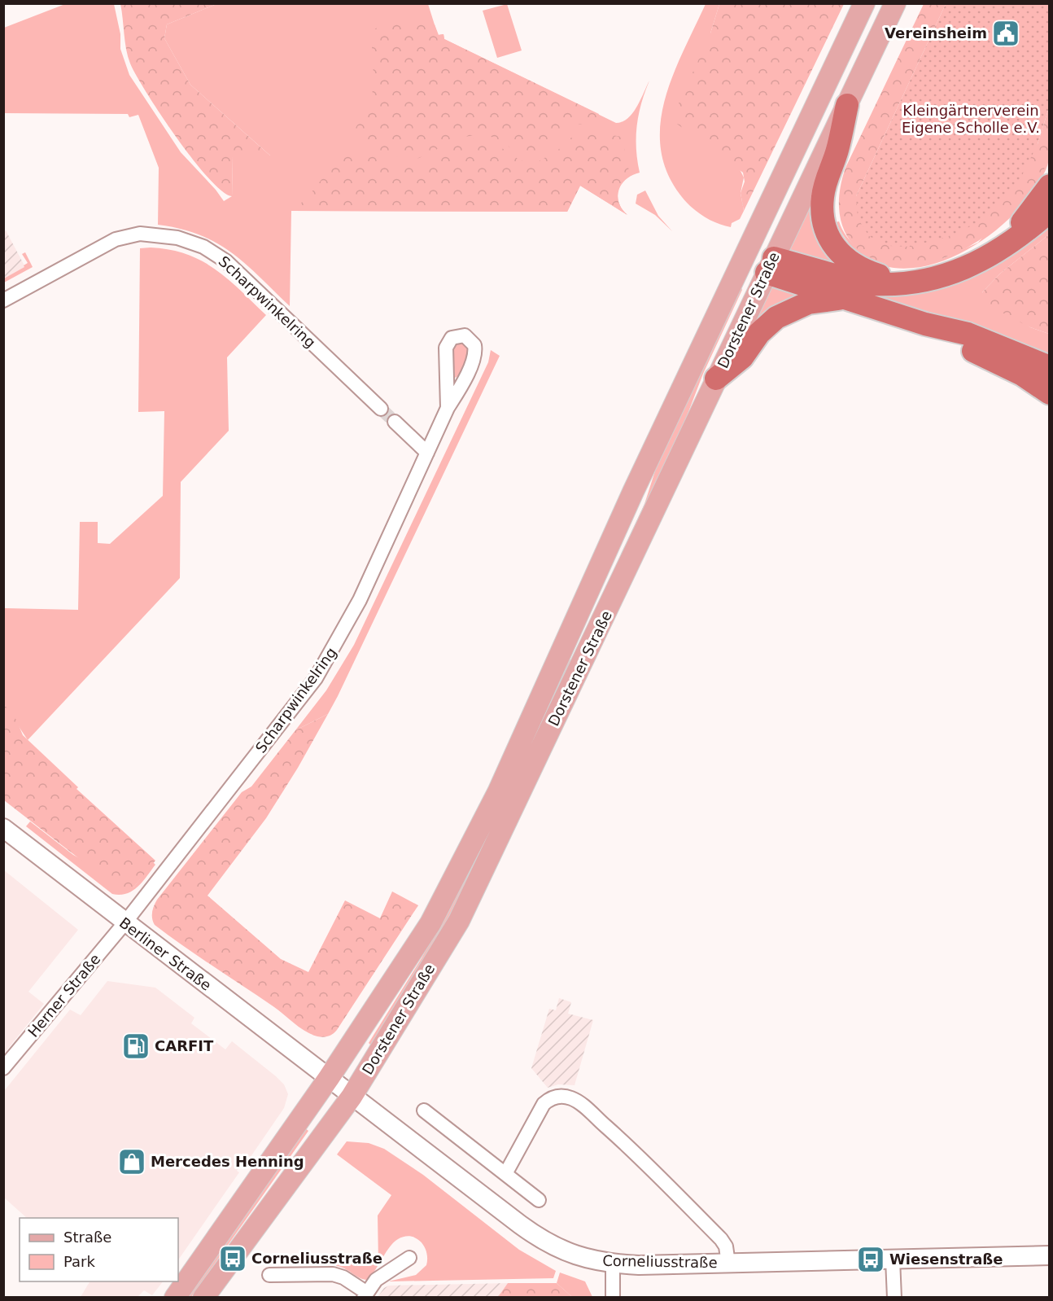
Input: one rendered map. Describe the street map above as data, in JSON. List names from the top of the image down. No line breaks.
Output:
{"streets":{"main road":["Dorstener Straße","Berliner Straße","Corneliusstraße"],"street":["Scharpwinkelring","Herner Straße"]},"crossings":[["Scharpwinkelring","Berliner Straße"],["Scharpwinkelring","Herner Straße"],["Dorstener Straße","Berliner Straße"],["Dorstener Straße","Corneliusstraße"],["Berliner Straße","Herner Straße"],["Berliner Straße","Corneliusstraße"]],"parks":["Kleingärtnerverein Eigene Scholle e.V."],"places":{"public building":["Vereinsheim"],"fuel station":["CARFIT"],"shop":["Mercedes Henning"],"bus stop":["Corneliusstraße","Wiesenstraße"]},"legend":["Straße","Park"]}
